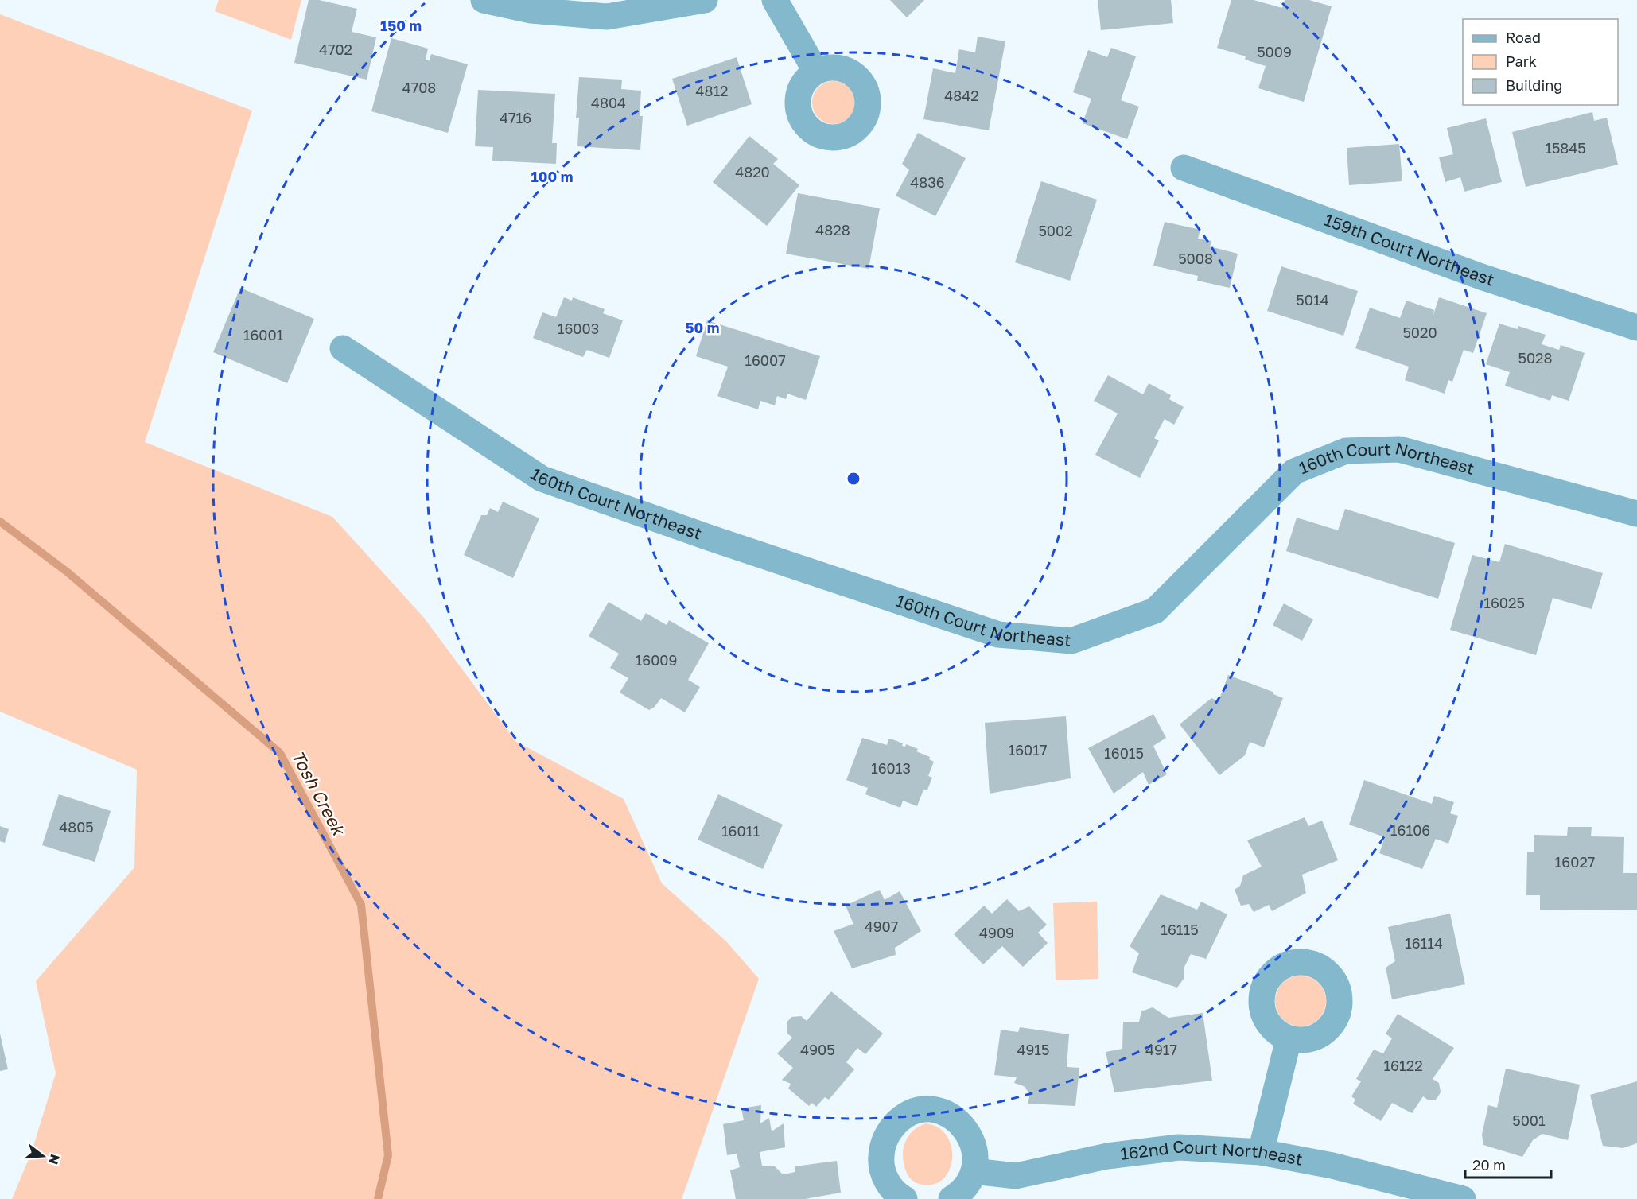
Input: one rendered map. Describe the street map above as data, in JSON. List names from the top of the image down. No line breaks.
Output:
{"streets":{"street":["159th Court Northeast","160th Court Northeast","162nd Court Northeast"]},"water":["Tosh Creek"],"house_numbers":["4702","5009","4708","4812","4842","4804","4716","15845","4820","4836","4828","5002","5008","5014","16003","5020","16001","5028","16007","16025","16009","16017","16015","16013","4805","16106","16011","16027","4907","16115","4909","16114","4905","4915","4917","16122","5001"],"legend":["Road","Park","Building"],"scale_bar":"20 m","north":"right","rings":["150 m","100 m","50 m"]}
